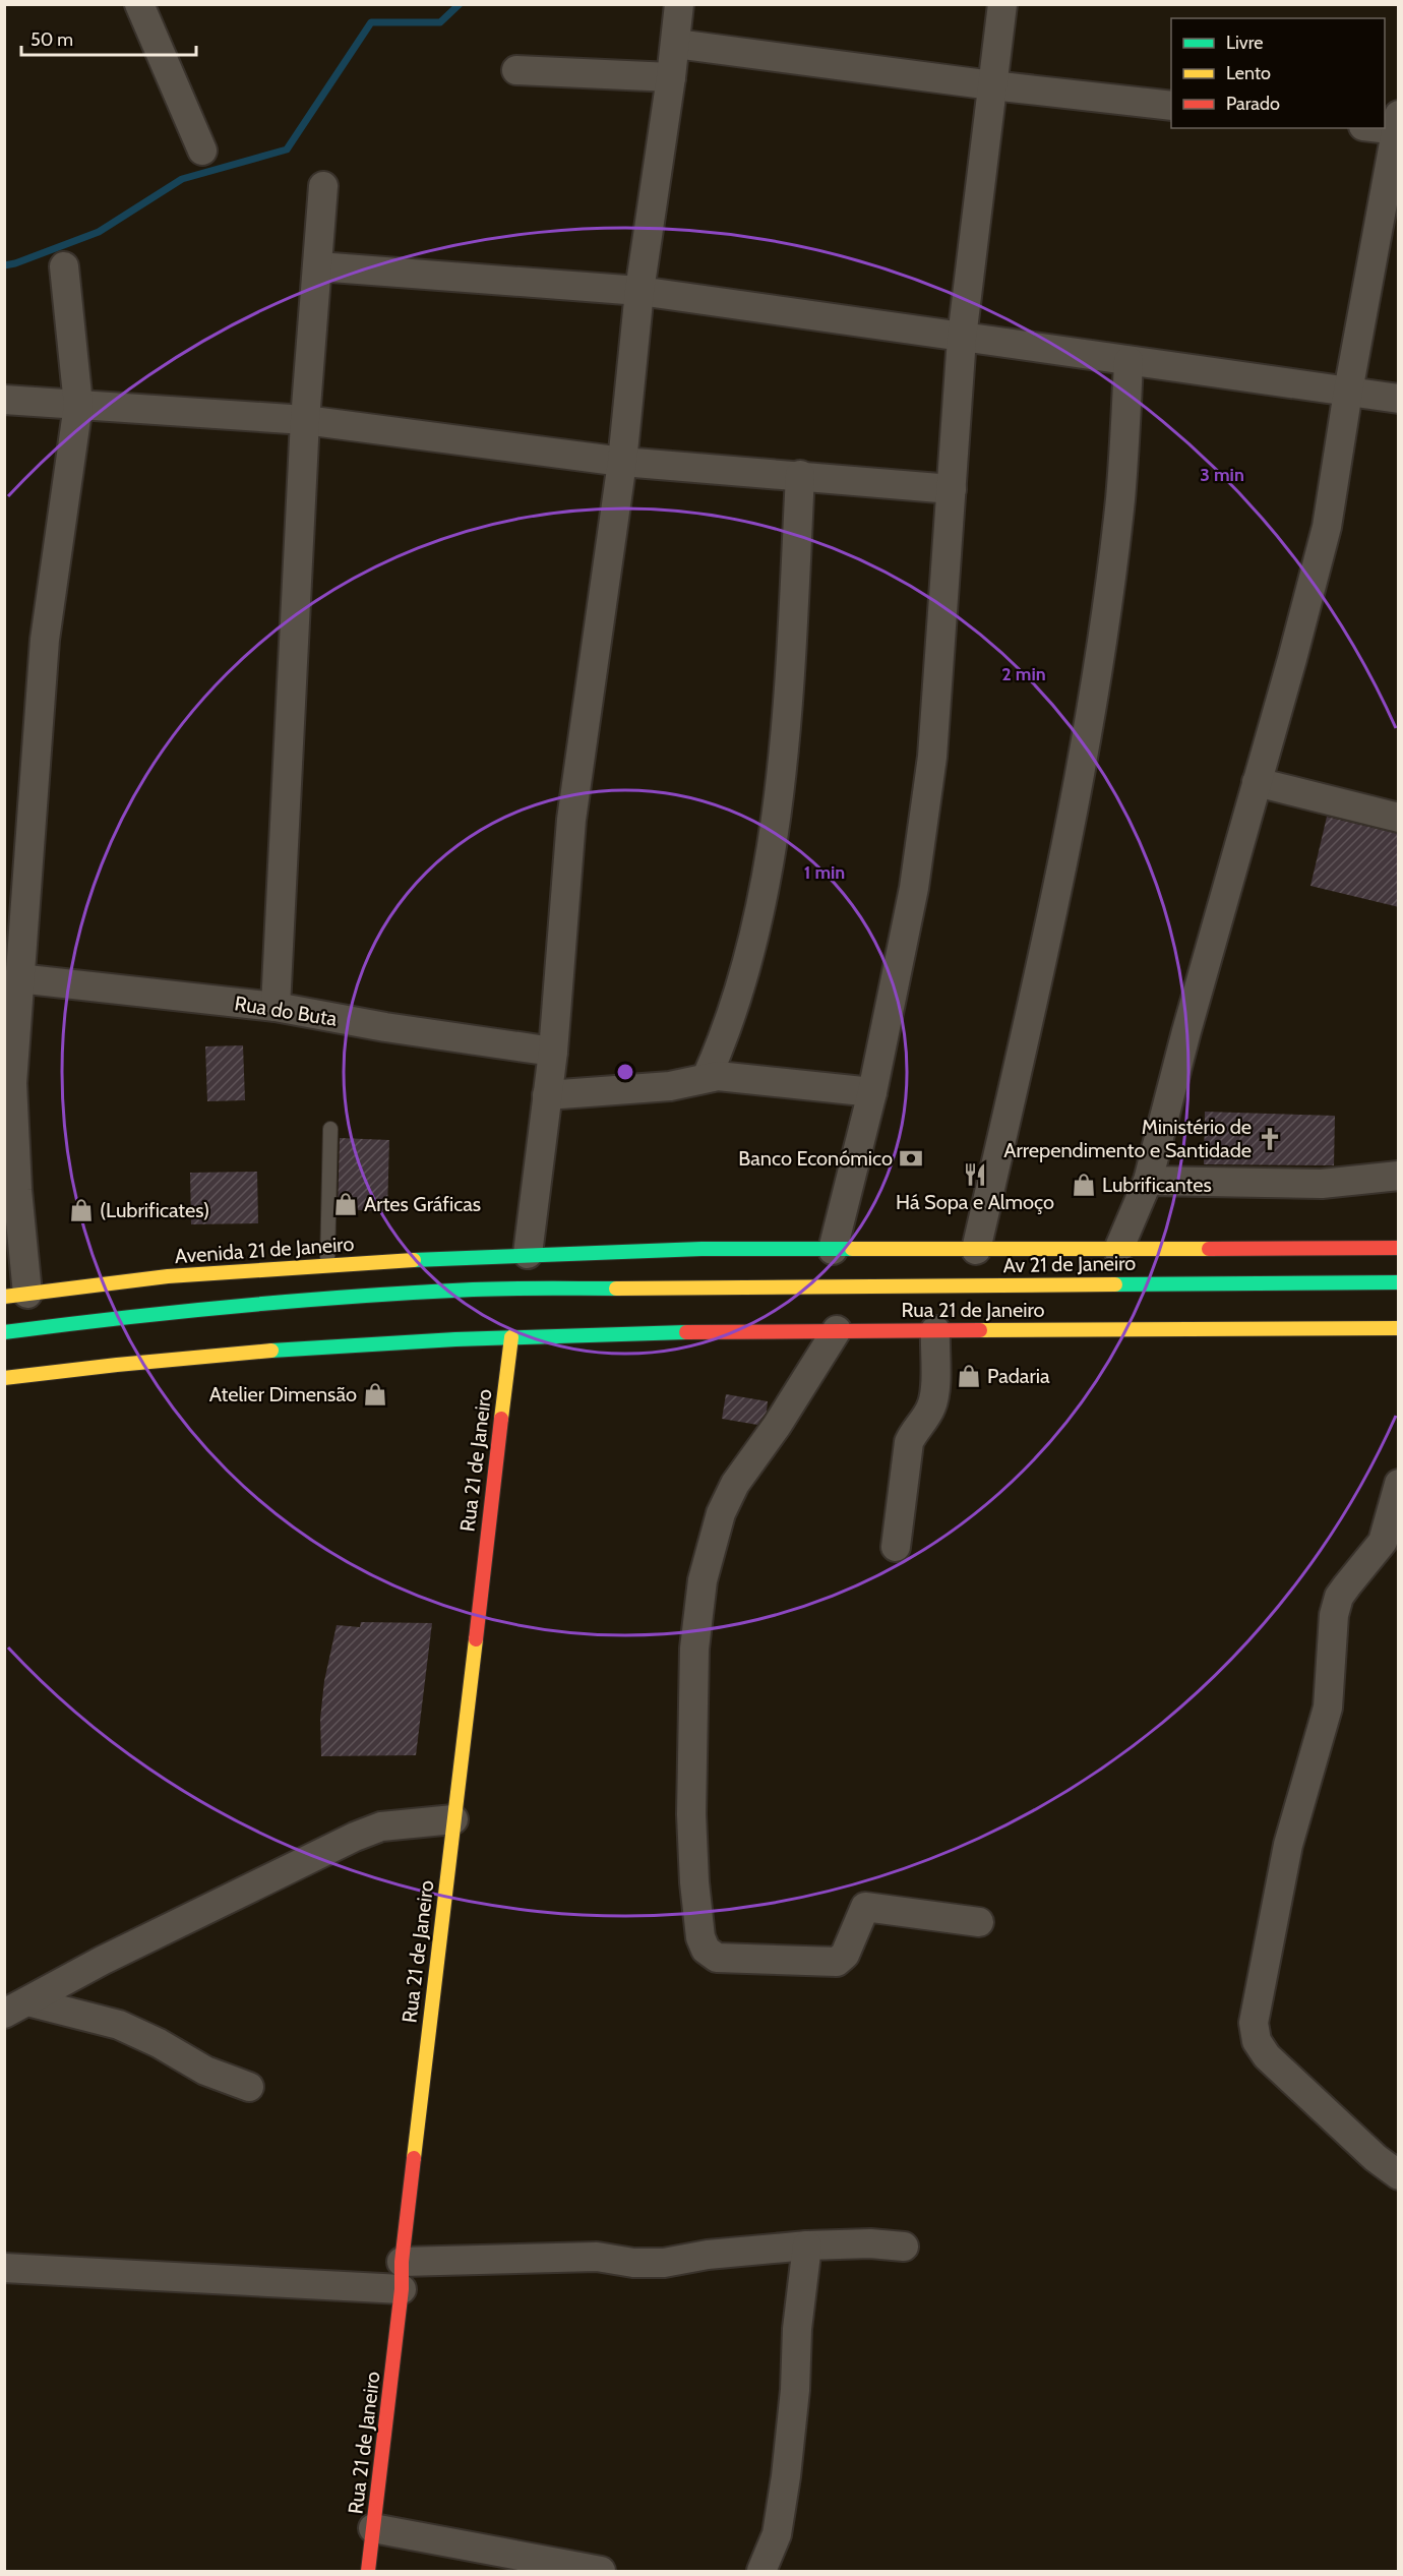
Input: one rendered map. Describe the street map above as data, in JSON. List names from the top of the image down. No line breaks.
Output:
{"streets":{"main road":["Avenida 21 de Janeiro","Av 21 de Janeiro","Rua 21 de Janeiro"],"street":["Rua do Buta"]},"places":{"church":["Ministério de Arrependimento e Santidade"],"bank":["Banco Económico"],"restaurant":["Há Sopa e Almoço"],"shop":["Lubrificantes","Artes Gráficas","(Lubrificates)","Padaria","Atelier Dimensão"]},"legend":["Livre","Lento","Parado"],"scale_bar":"50 m","rings":["3 min","2 min","1 min"]}
